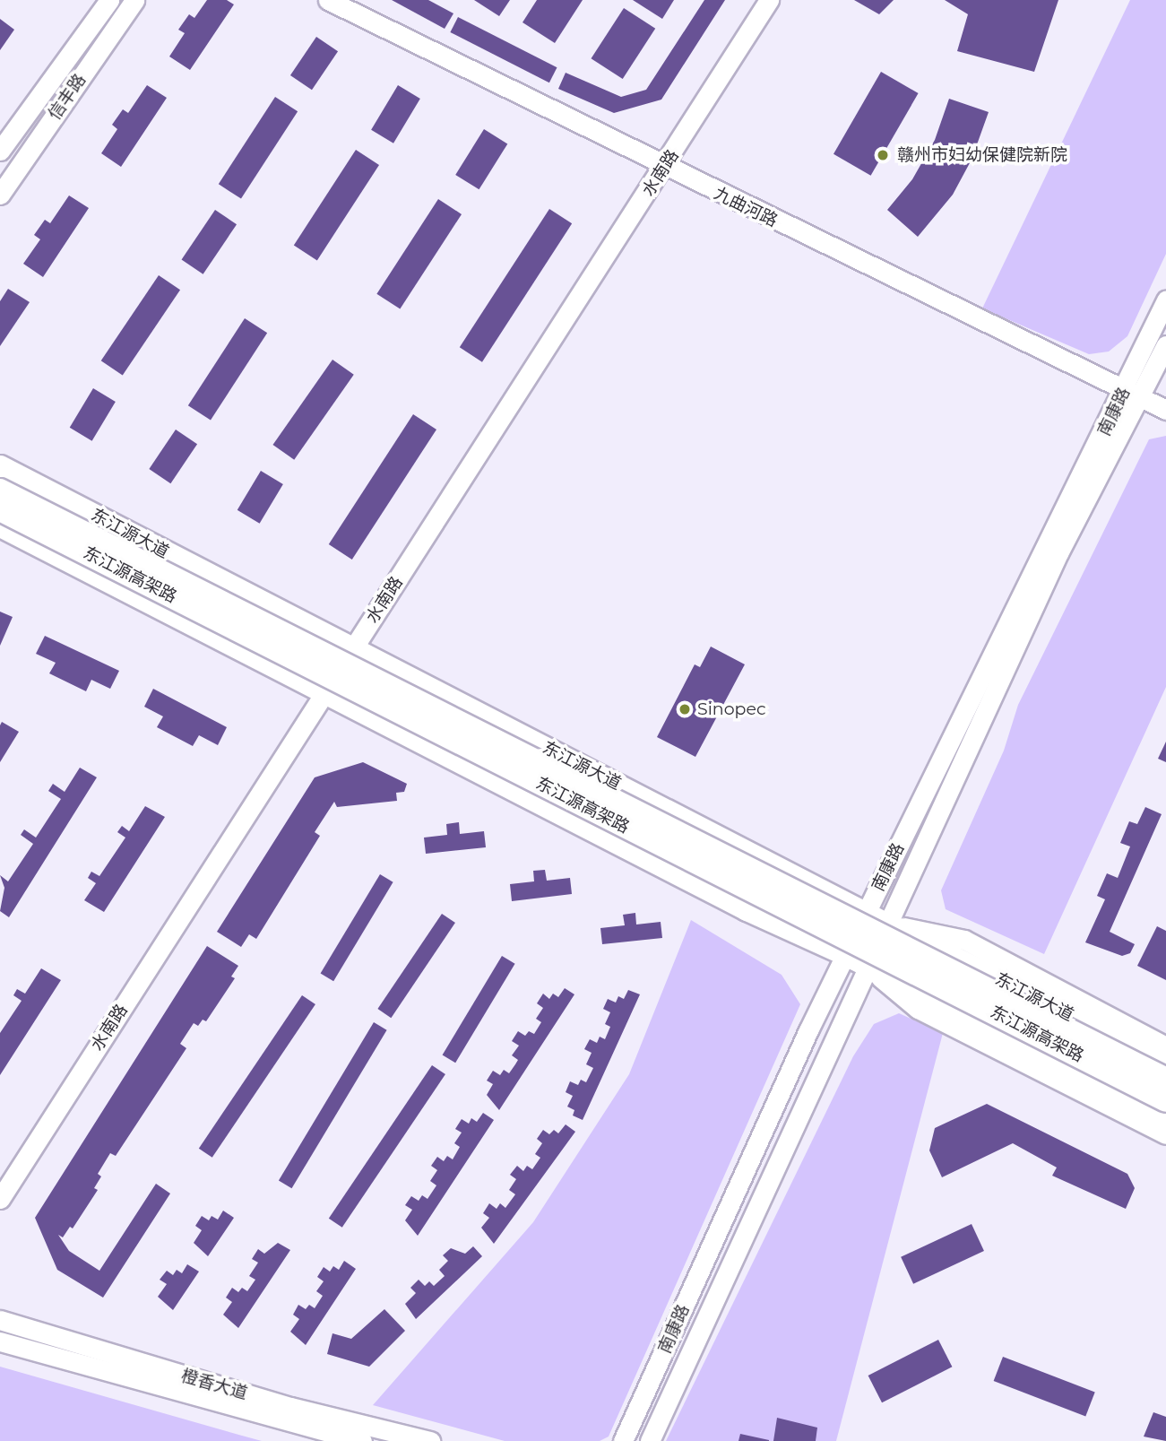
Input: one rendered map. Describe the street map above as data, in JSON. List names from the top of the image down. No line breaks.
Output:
{"streets":{"highway":["东江源高架路"],"main road":["信丰路","水南路","九曲河路","南康路","东江源大道","橙香大道"]},"crossings":[["水南路","九曲河路"],["水南路","东江源大道"],["九曲河路","南康路"],["南康路","东江源大道"]],"places":["赣州市妇幼保健院新院","Sinopec"]}
